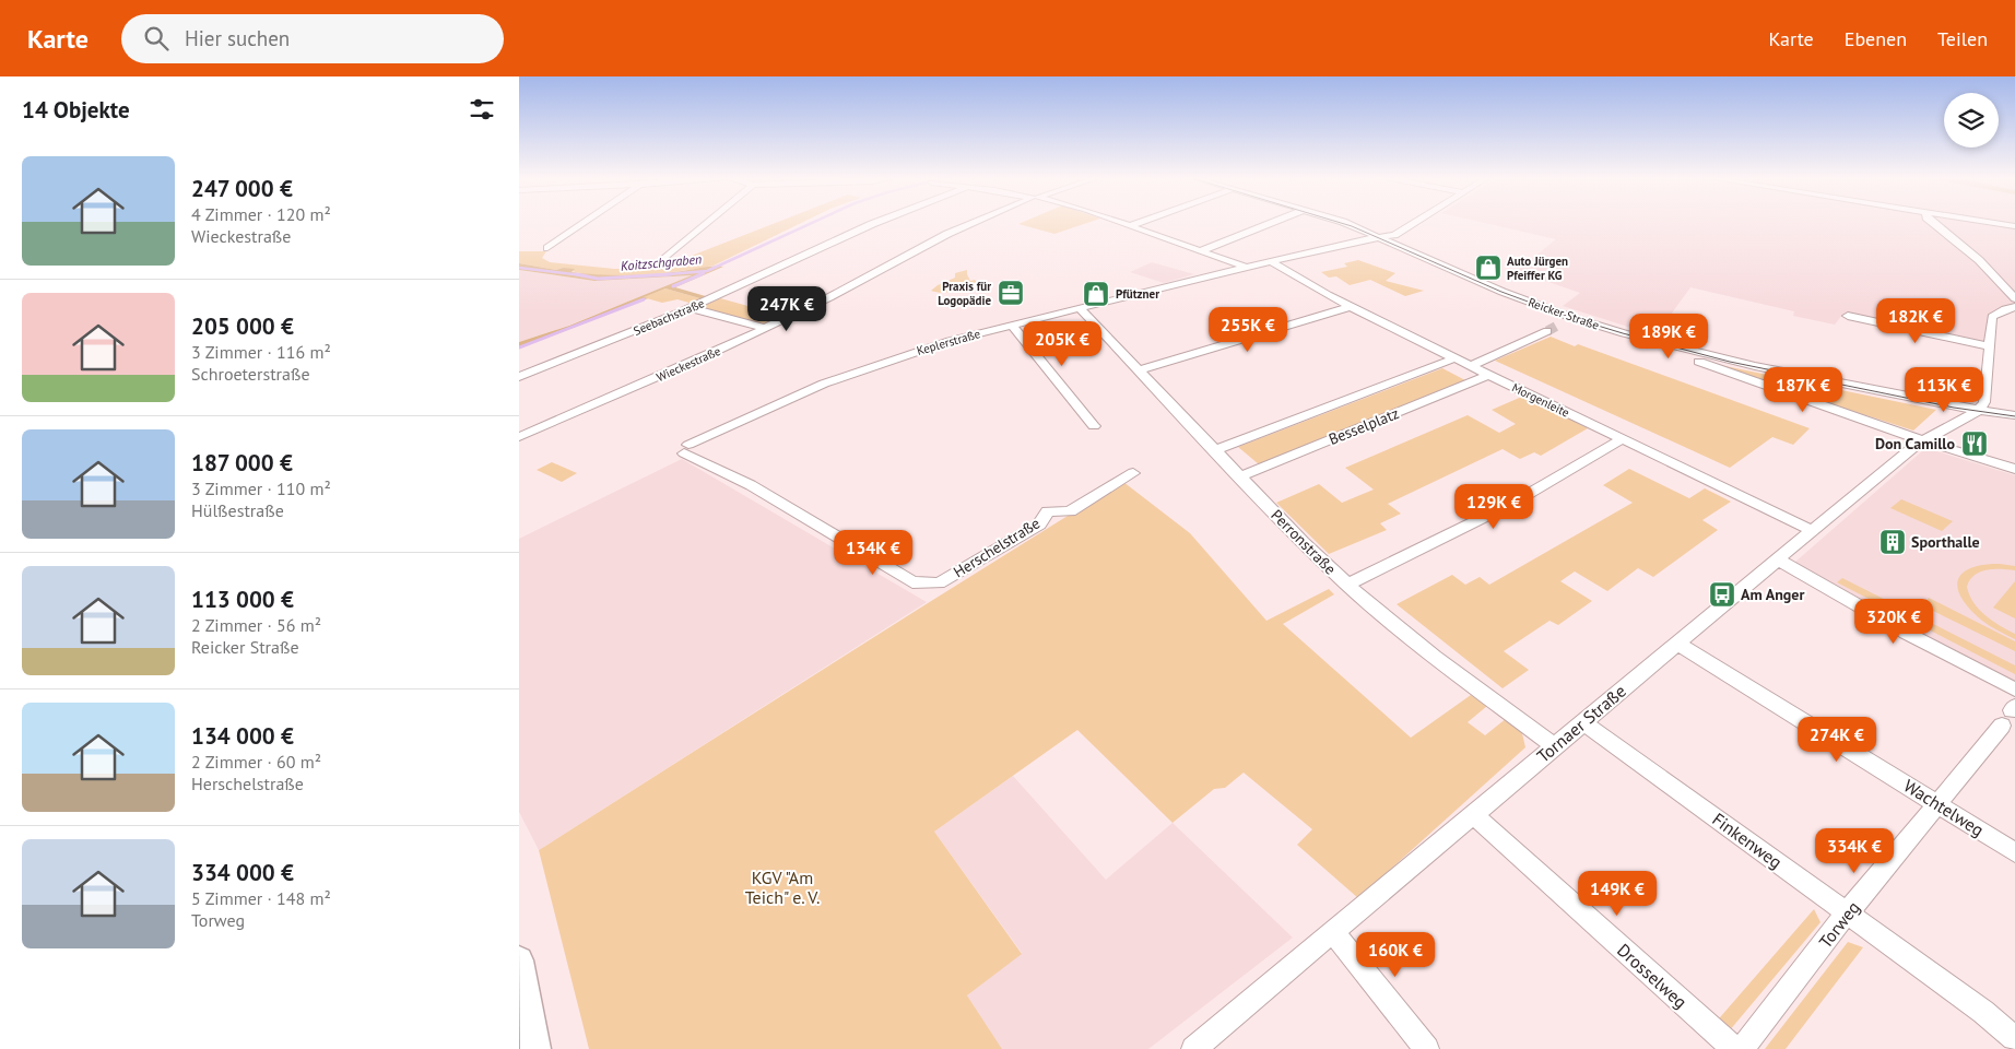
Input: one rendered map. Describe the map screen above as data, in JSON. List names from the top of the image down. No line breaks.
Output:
{"streets":{"street":["Reicker Straße","Seebachstraße","Keplerstraße","Wieckestraße","Morgenleite","Besselplatz","Perronstraße","Herschelstraße","Tornaer Straße","Wachtelweg","Finkenweg","Torweg","Drosselweg"]},"crossings":[["Reicker Straße","Keplerstraße"],["Keplerstraße","Morgenleite"],["Keplerstraße","Perronstraße"],["Keplerstraße","Herschelstraße"],["Morgenleite","Besselplatz"],["Morgenleite","Tornaer Straße"],["Besselplatz","Perronstraße"],["Perronstraße","Tornaer Straße"],["Tornaer Straße","Wachtelweg"],["Tornaer Straße","Finkenweg"],["Tornaer Straße","Drosselweg"],["Wachtelweg","Torweg"],["Finkenweg","Torweg"]],"water":["Koitzschgraben"],"parks":["KGV \"Am Teich\" e. V."],"places":{"shop":["Auto Jürgen Pfeiffer KG","Pfützner"],"office":["Praxis für Logopädie"],"restaurant":["Don Camillo"],"building":["Sporthalle"],"bus stop":["Am Anger"]},"page":{"header":"Karte","search":"Hier suchen","nav":["Karte","Ebenen","Teilen"],"heading":"14 Objekte","list":[{"name":"247 000 €","note":"4 Zimmer · 120 m² · Wieckestraße"},{"name":"205 000 €","note":"3 Zimmer · 116 m² · Schroeterstraße"},{"name":"187 000 €","note":"3 Zimmer · 110 m² · Hülßestraße"},{"name":"113 000 €","note":"2 Zimmer · 56 m² · Reicker Straße"},{"name":"134 000 €","note":"2 Zimmer · 60 m² · Herschelstraße"},{"name":"334 000 €","note":"5 Zimmer · 148 m² · Torweg"}],"price":["247K €","182K €","255K €","189K €","205K €","187K €","113K €","129K €","134K €","320K €","274K €","334K €","149K €","160K €"]}}
